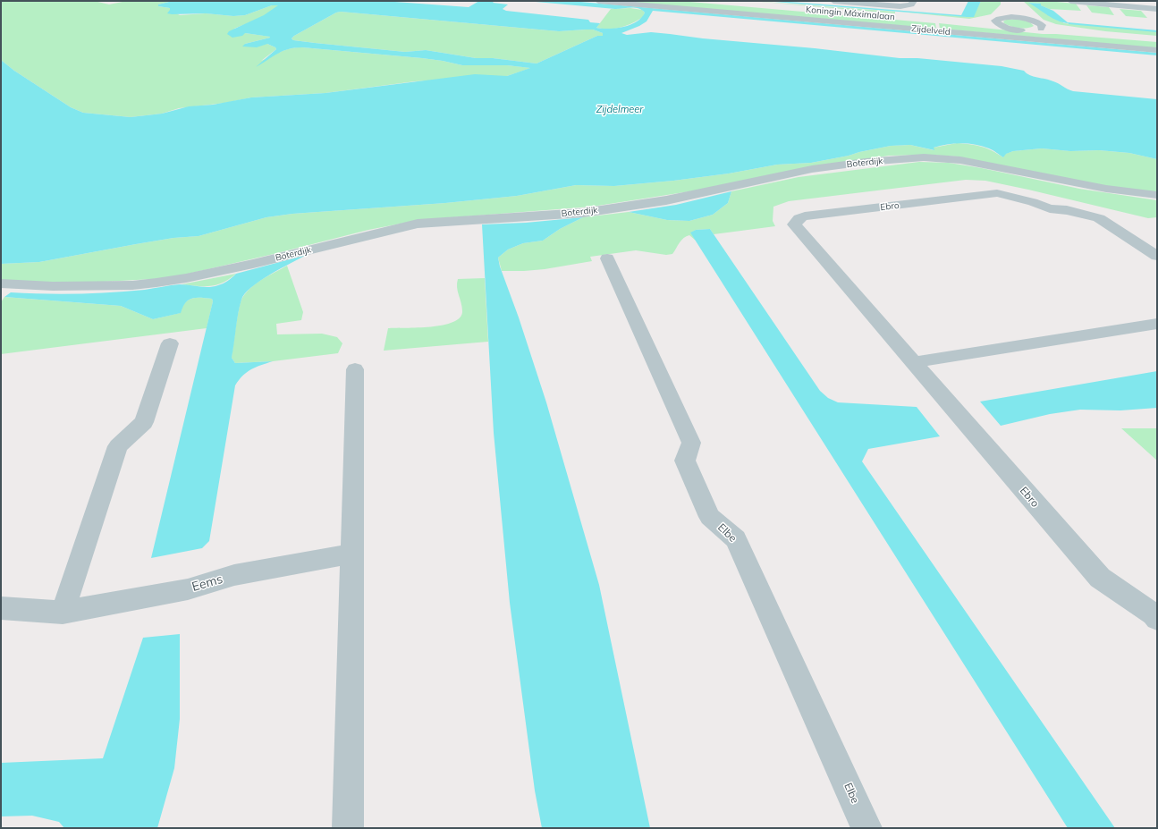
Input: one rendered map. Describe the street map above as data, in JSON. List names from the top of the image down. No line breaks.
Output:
{"streets":{"street":["Zijdelveld","Boterdijk","Ebro","Elbe","Eems"]},"water":["Zijdelmeer"]}
